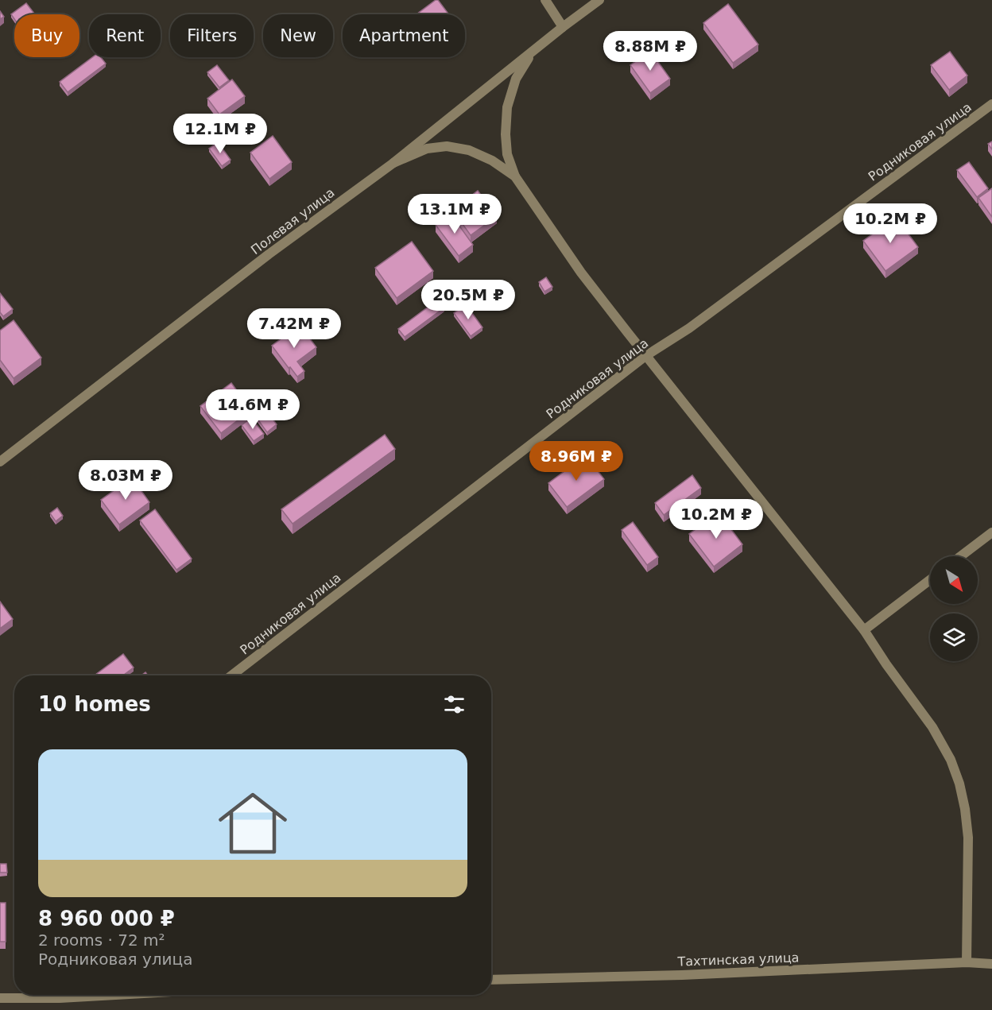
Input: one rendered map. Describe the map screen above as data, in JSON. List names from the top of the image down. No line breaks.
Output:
{"streets":{"street":["Родниковая улица","Полевая улица","Тахтинская улица"]},"north":"bottom right","page":{"chip":["Buy","Rent","Filters","New","Apartment"],"price":["8.88M ₽","12.1M ₽","13.1M ₽","10.2M ₽","20.5M ₽","7.42M ₽","14.6M ₽","8.96M ₽","8.03M ₽","10.2M ₽"],"heading":"10 homes","list":[{"name":"8 960 000 ₽","note":"2 rooms · 72 m² · Родниковая улица"}]}}
